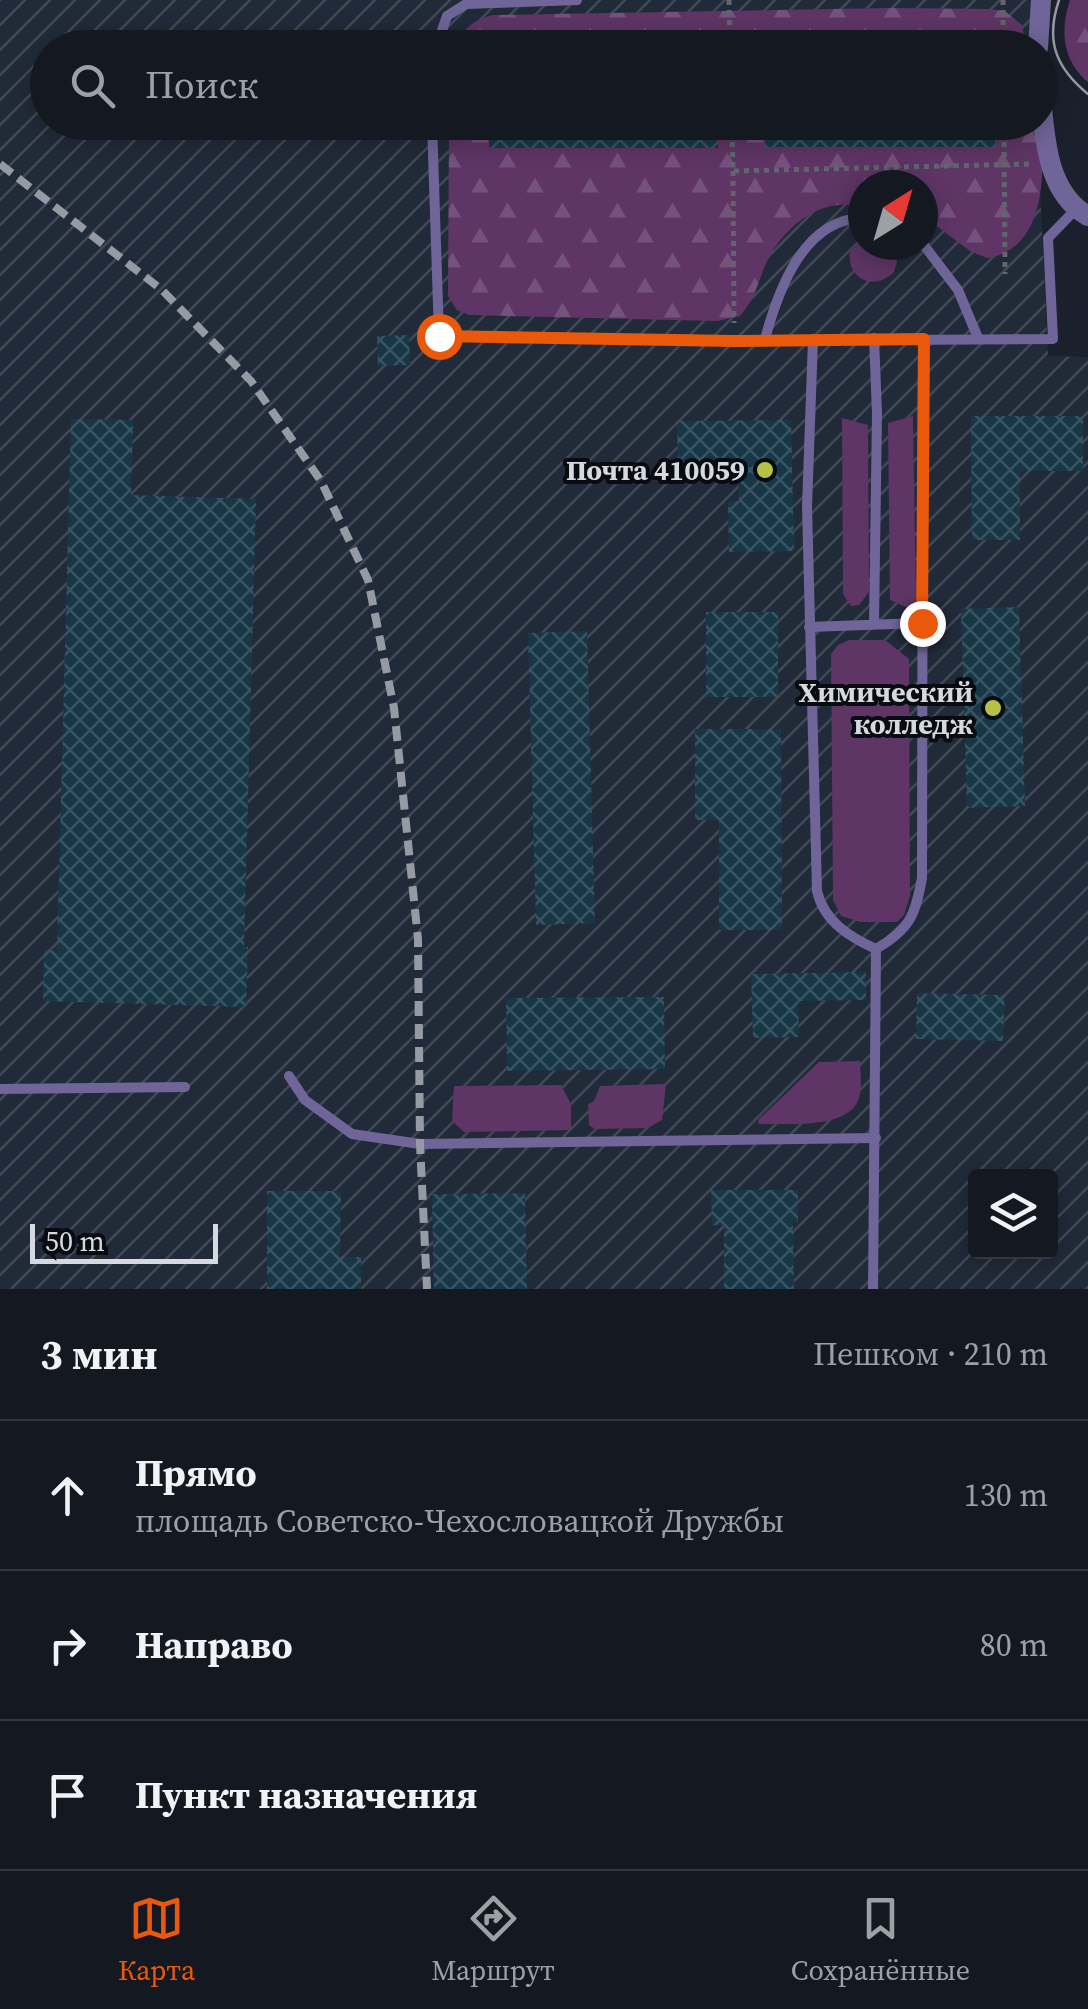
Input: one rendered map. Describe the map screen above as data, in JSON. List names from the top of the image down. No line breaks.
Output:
{"places":["Почта 410059","Химический колледж"],"scale_bar":"50 m","north":"top right","page":{"search":"Поиск","scale":"50 m","heading":["3 мин","Пешком · 210 m"],"list":[["Прямо","площадь Советско-Чехословацкой Дружбы","130 m"],["Направо","80 m"],"Пункт назначения"],"nav":["Карта","Маршрут","Сохранённые"]}}
